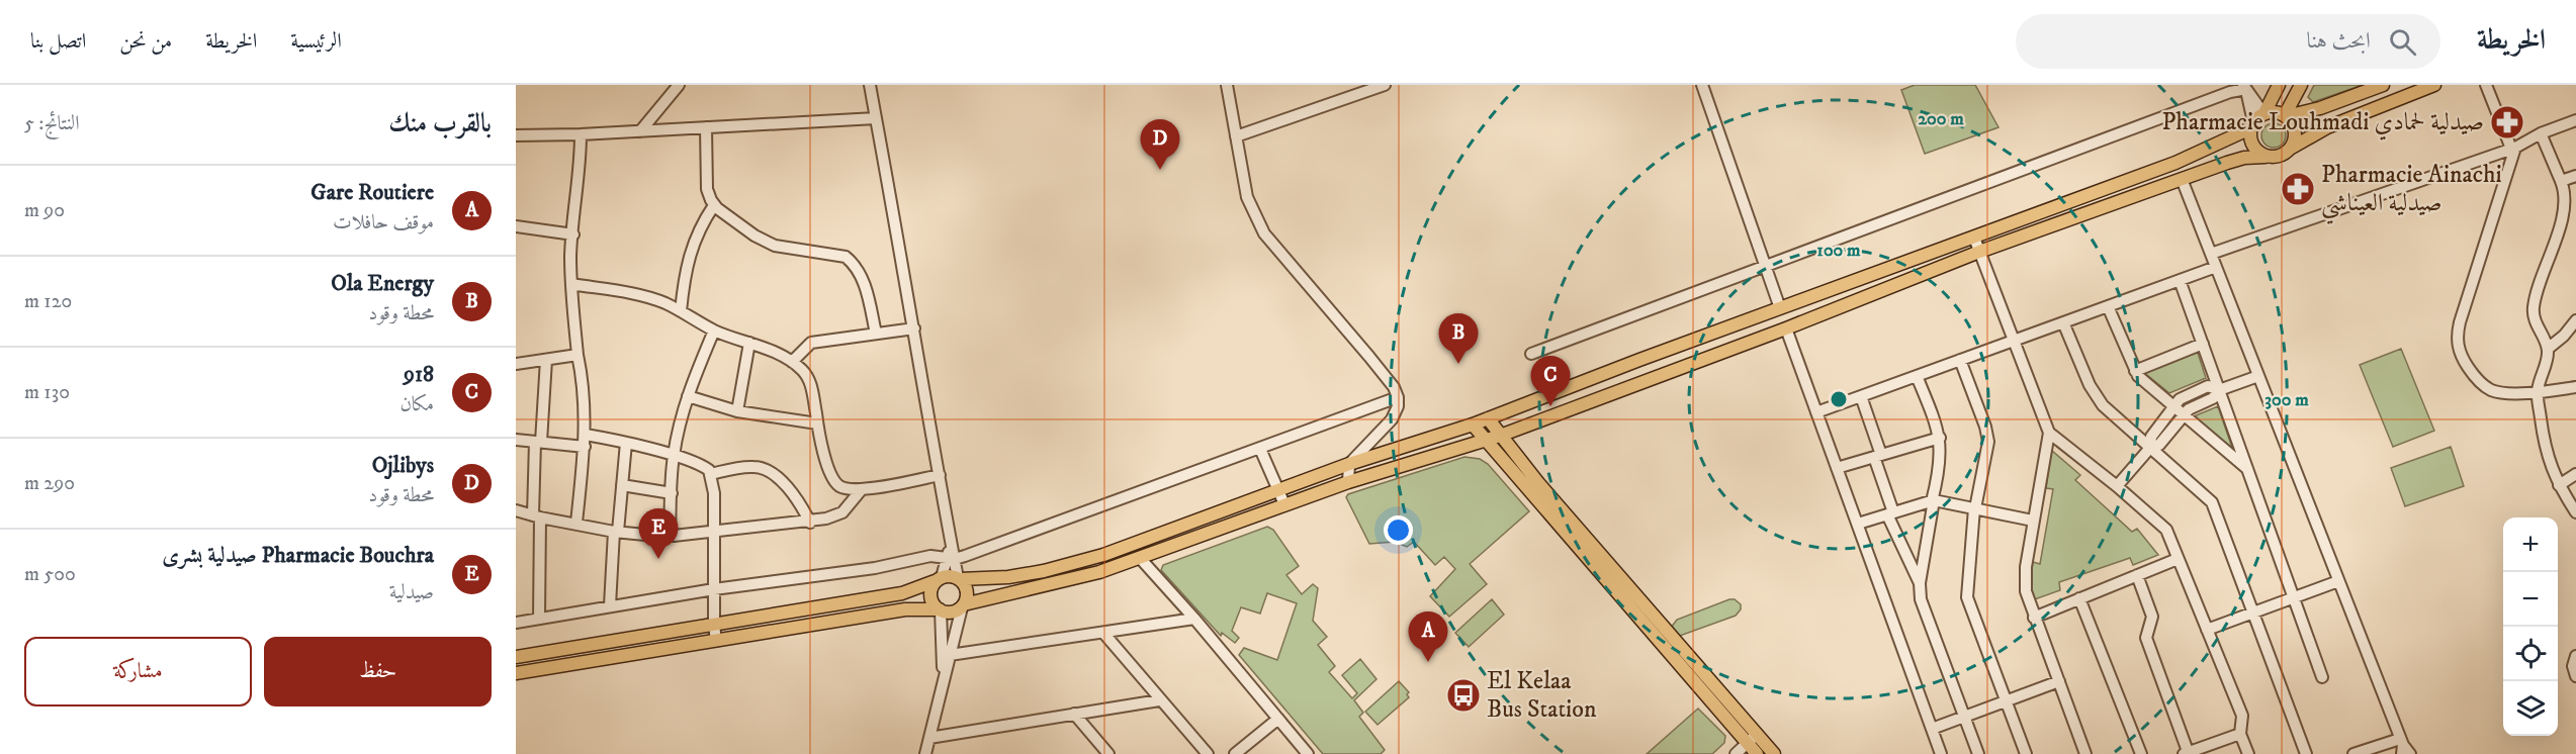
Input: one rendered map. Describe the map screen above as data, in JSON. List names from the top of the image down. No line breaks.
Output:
{"places":{"pharmacy":["Pharmacie Louhmadi صيدلية لحمادي","Pharmacie Ainachi صيدلية العيناشي"],"bus stop":["El Kelaa Bus Station"]},"page":{"header":"الخريطة","search":"ابحث هنا","nav":["الرئيسية","الخريطة","من نحن","اتصل بنا"],"heading":["بالقرب منك","النتائج: 5"],"pins":["D","B","C","E","A"],"list":[{"mark":"A","name":"Gare Routiere","note":"موقف حافلات","value":"90 m"},{"mark":"B","name":"Ola Energy","note":"محطة وقود","value":"120 m"},{"mark":"C","name":"918","note":"مكان","value":"130 m"},{"mark":"D","name":"Ojlibys","note":"محطة وقود","value":"290 m"},{"mark":"E","name":"Pharmacie Bouchra صيدلية بشرى","note":"صيدلية","value":"500 m"}],"map_buttons":["+","−"],"buttons":["حفظ","مشاركة"]},"rings":["200 m","100 m","300 m"]}
